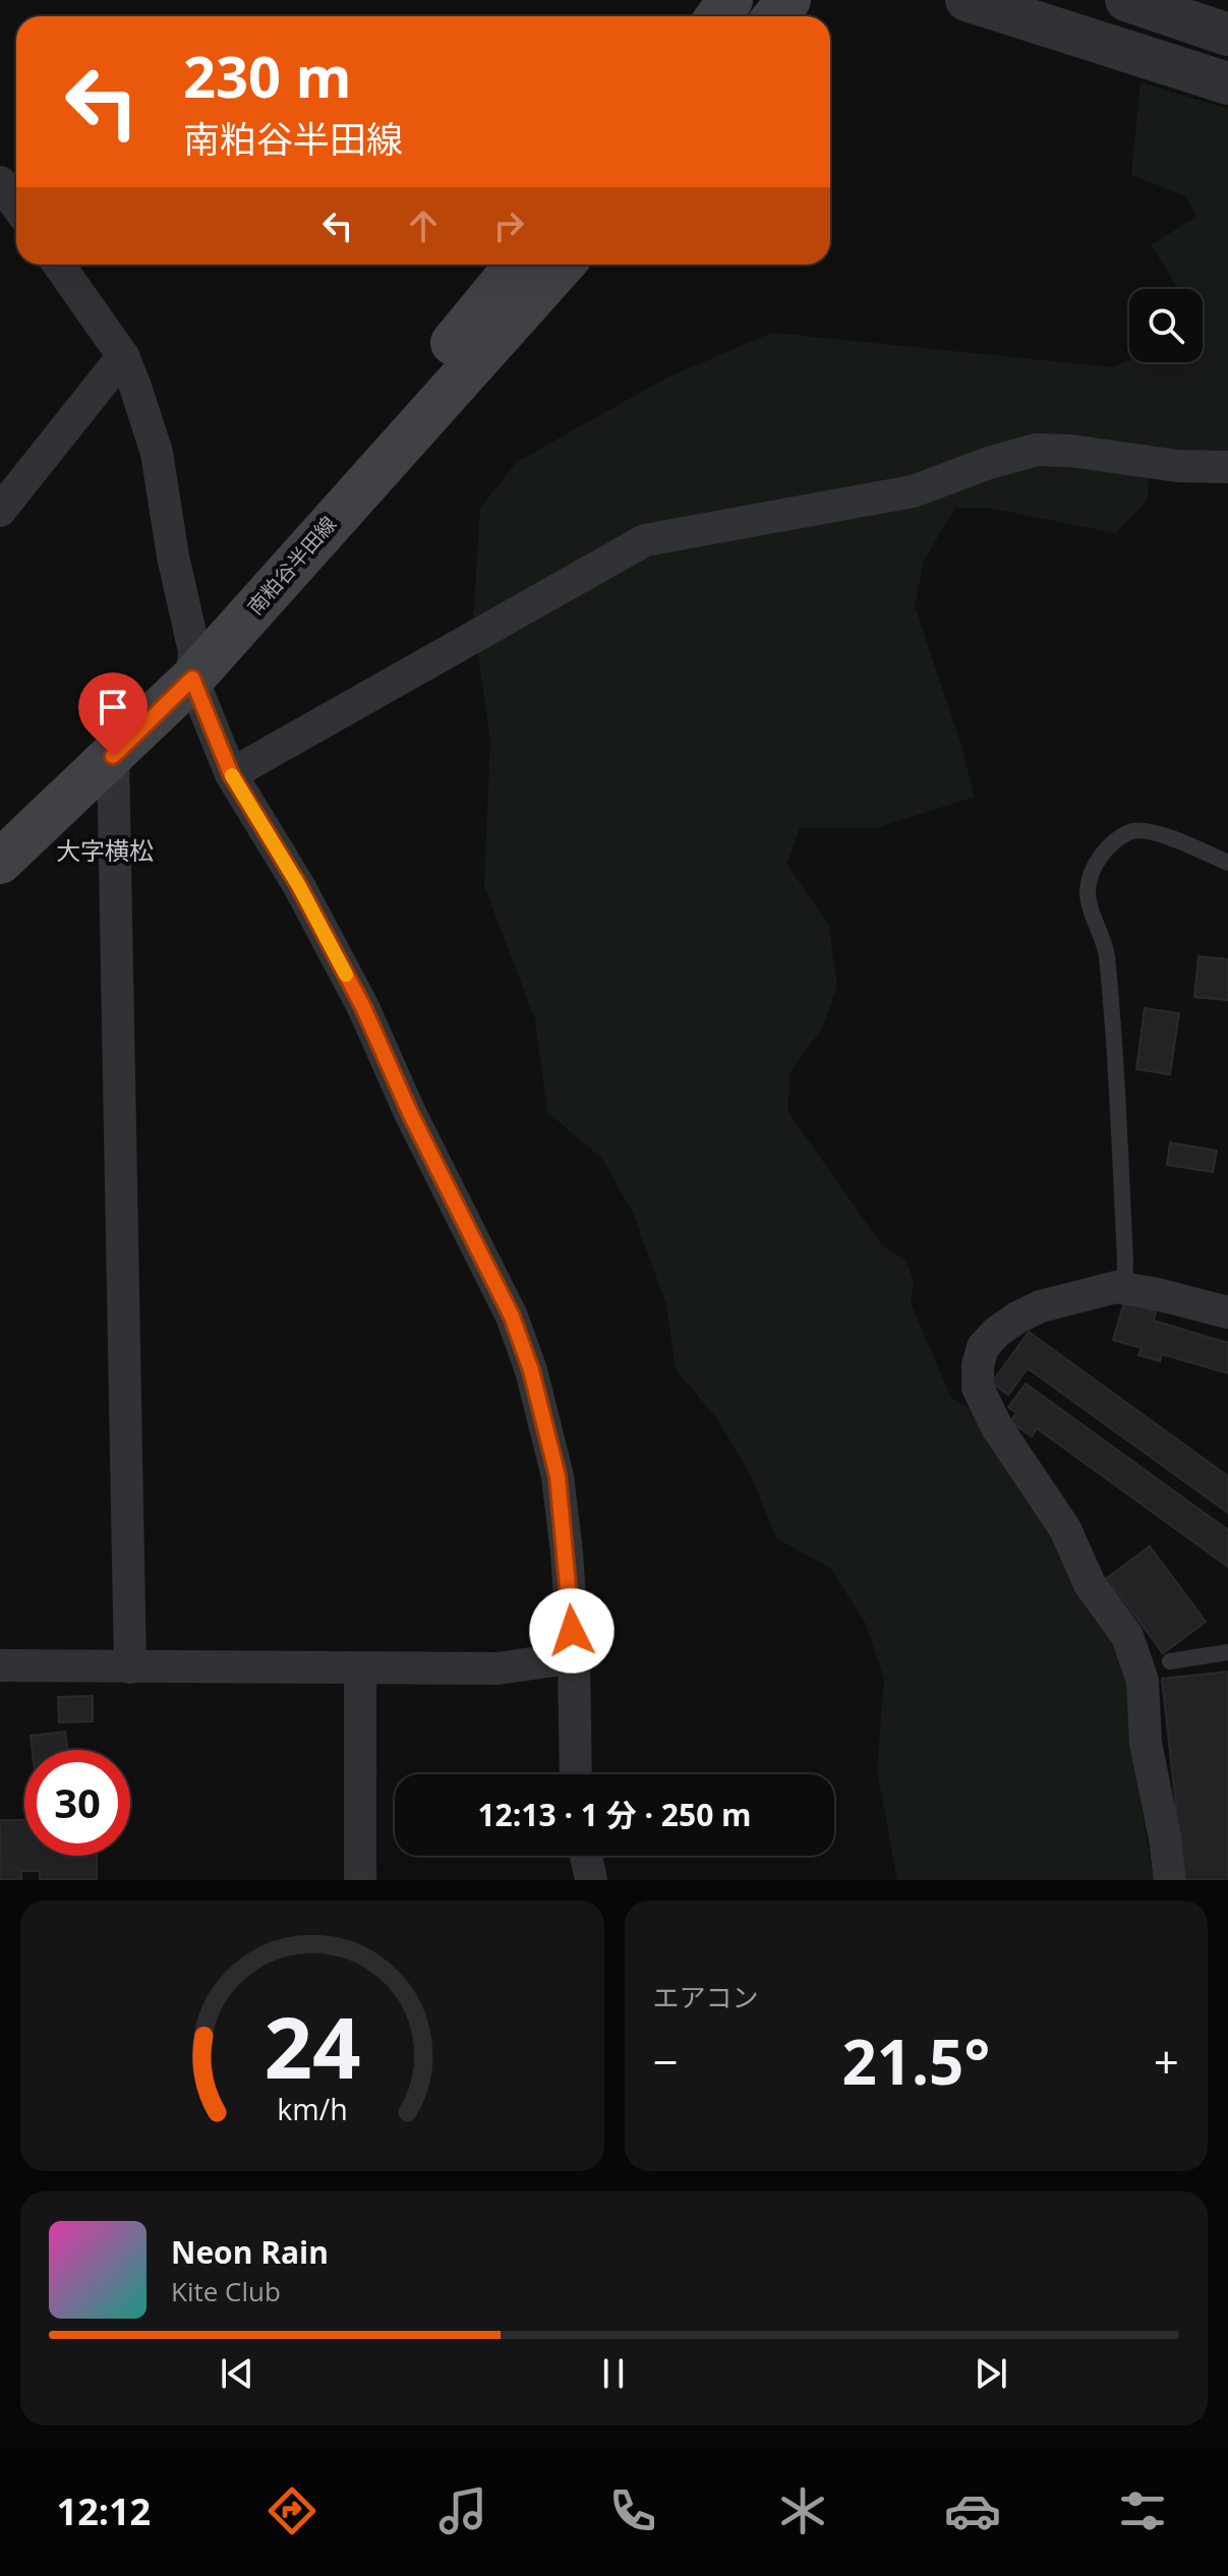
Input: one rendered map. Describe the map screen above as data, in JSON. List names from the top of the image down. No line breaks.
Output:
{"streets":{"main road":["南粕谷半田線"]},"districts":["大字横松"],"page":{"turn":["230 m","南粕谷半田線"],"limit":"30","trip":"12:13 · 1 分 · 250 m","tile":"エアコン","heat":["−","21.5°","+"],"song":["Neon Rain","Kite Club"],"tabs":"12:12","gauge":["24","km/h"]}}
